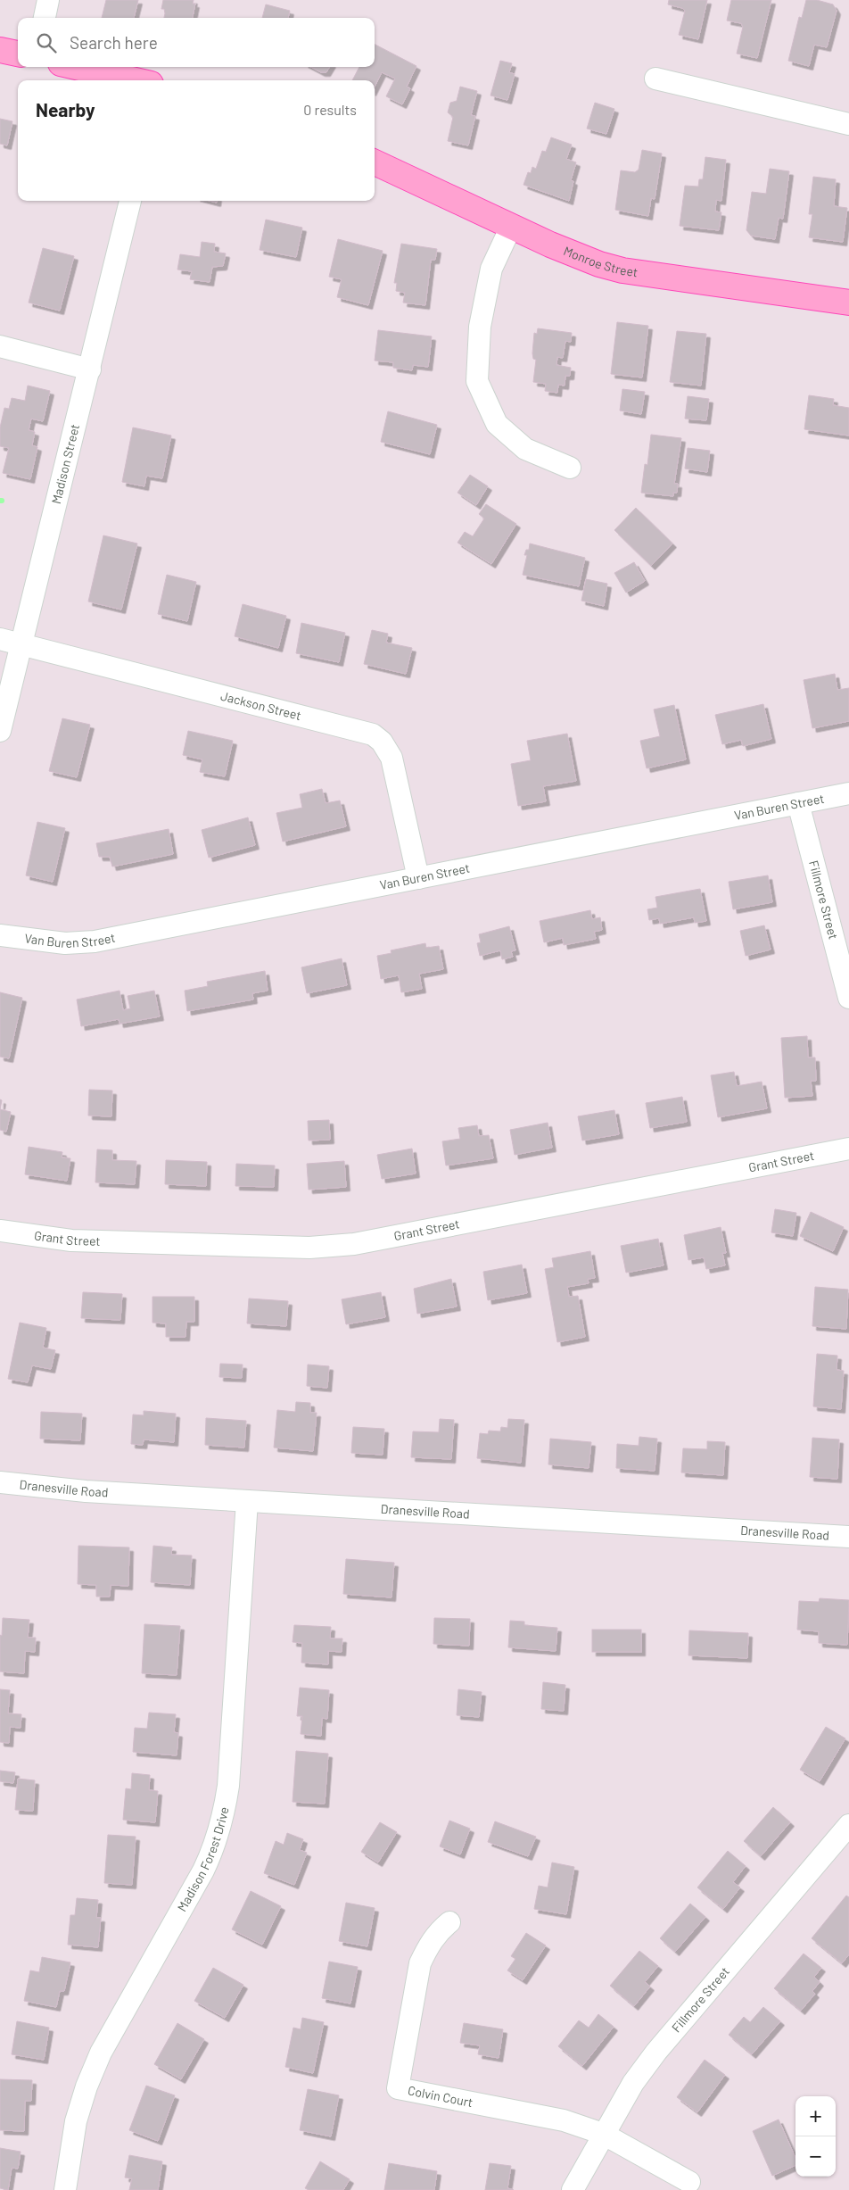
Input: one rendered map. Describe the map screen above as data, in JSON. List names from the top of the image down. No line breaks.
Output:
{"streets":{"main road":["Monroe Street"],"street":["Madison Street","Jackson Street","Van Buren Street","Fillmore Street","Grant Street","Dranesville Road","Madison Forest Drive","Colvin Court"]},"crossings":[["Madison Street","Jackson Street"],["Jackson Street","Van Buren Street"],["Van Buren Street","Fillmore Street"],["Fillmore Street","Colvin Court"],["Dranesville Road","Madison Forest Drive"]],"page":{"search":"Search here","heading":["Nearby","0 results"],"map_buttons":["+","−"]}}
